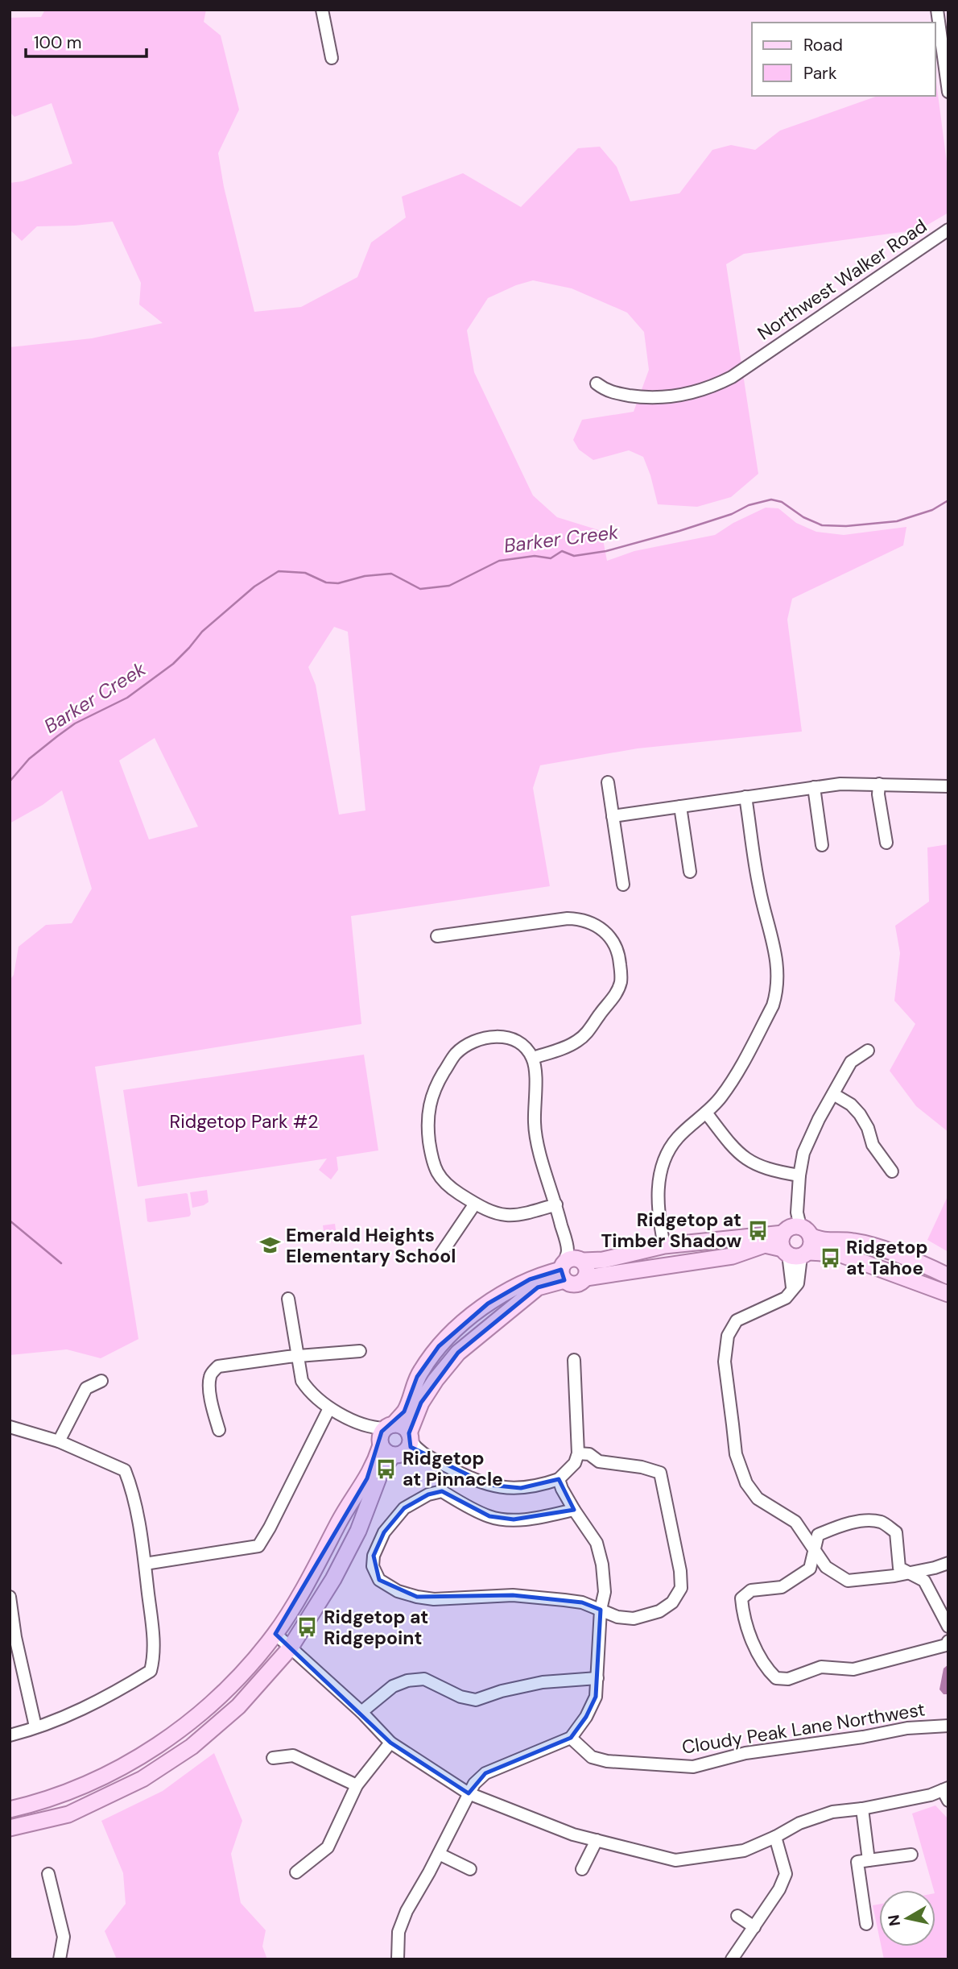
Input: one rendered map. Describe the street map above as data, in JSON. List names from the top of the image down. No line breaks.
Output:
{"streets":{"street":["Northwest Walker Road","Cloudy Peak Lane Northwest"]},"water":["Barker Creek"],"parks":["Ridgetop Park #2"],"places":{"bus stop":["Ridgetop at Timber Shadow","Ridgetop at Tahoe","Ridgetop at Pinnacle","Ridgetop at Ridgepoint"],"school or university":["Emerald Heights Elementary School"]},"legend":["Road","Park"],"scale_bar":"100 m","north":"left"}
